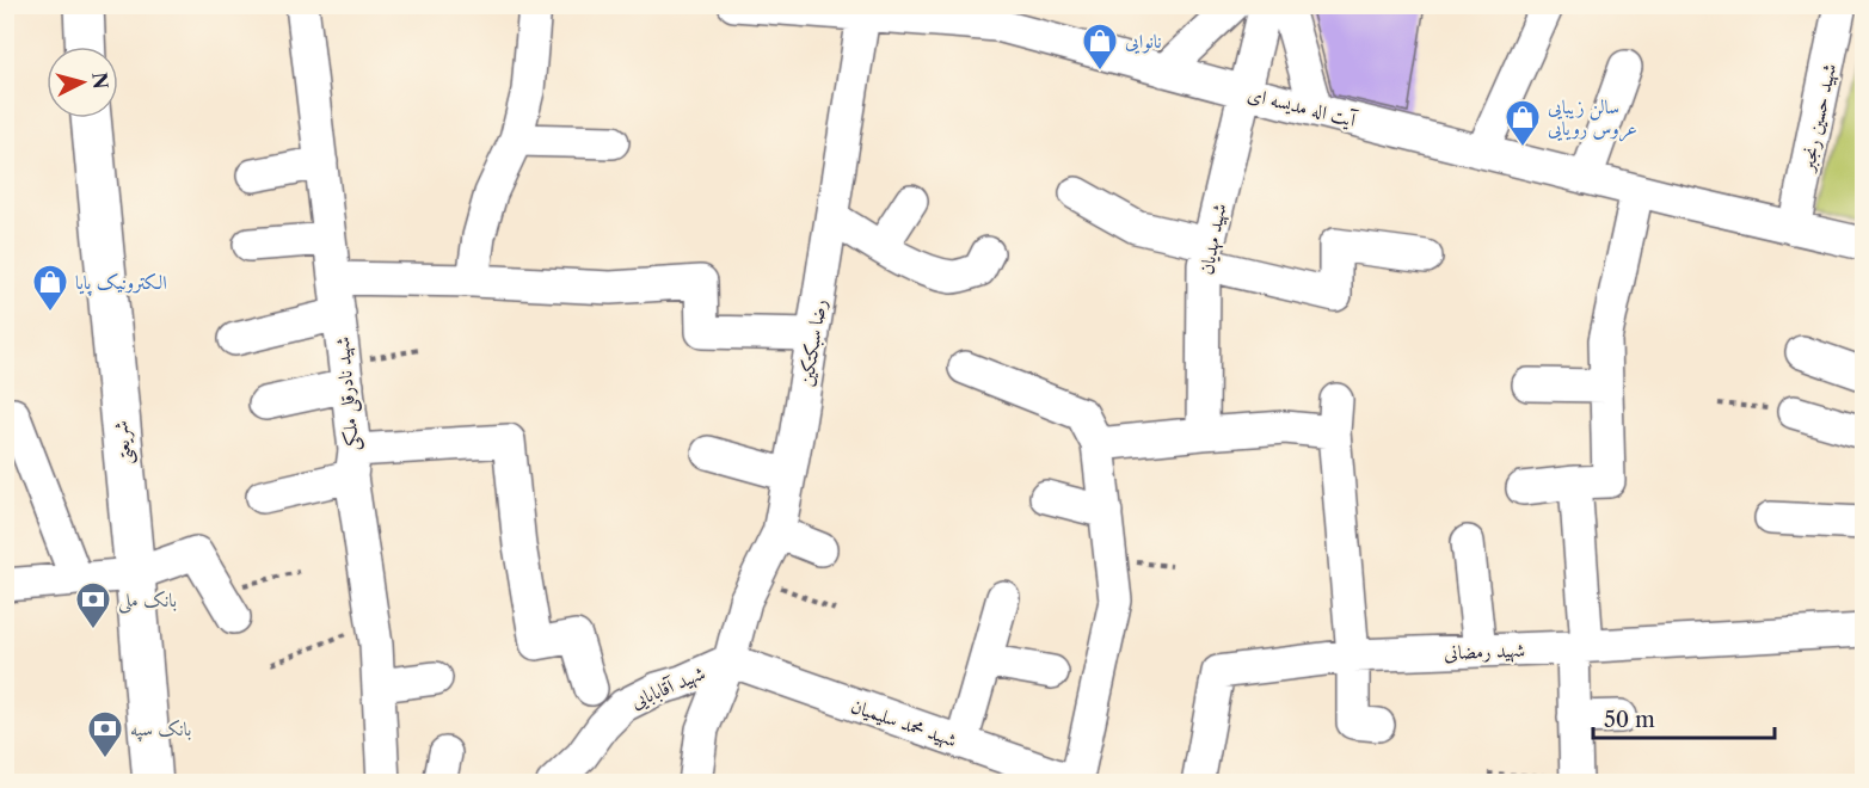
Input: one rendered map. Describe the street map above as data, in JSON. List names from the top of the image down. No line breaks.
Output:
{"streets":{"main road":["شریعتی"],"street":["آیت اله مدیسه ای","شهید حسین رنجبر","شهید مهدیان","رضا سبکتکین","شهید نادرقلی ملکی","شهید رمضانی","شهید آقابابایی","شهید محمد سلیمیان"]},"crossings":[["آیت اله مدیسه ای","شهید حسین رنجبر"],["آیت اله مدیسه ای","شهید مهدیان"],["آیت اله مدیسه ای","رضا سبکتکین"],["رضا سبکتکین","شهید آقابابایی"],["رضا سبکتکین","شهید محمد سلیمیان"],["شهید آقابابایی","شهید محمد سلیمیان"]],"places":{"shop":["نانوایی","سالن زیبایی عروس رویایی","الکترونیک پایا"],"bank":["بانک ملی","بانک سپه"]},"scale_bar":"50 m","north":"right"}
